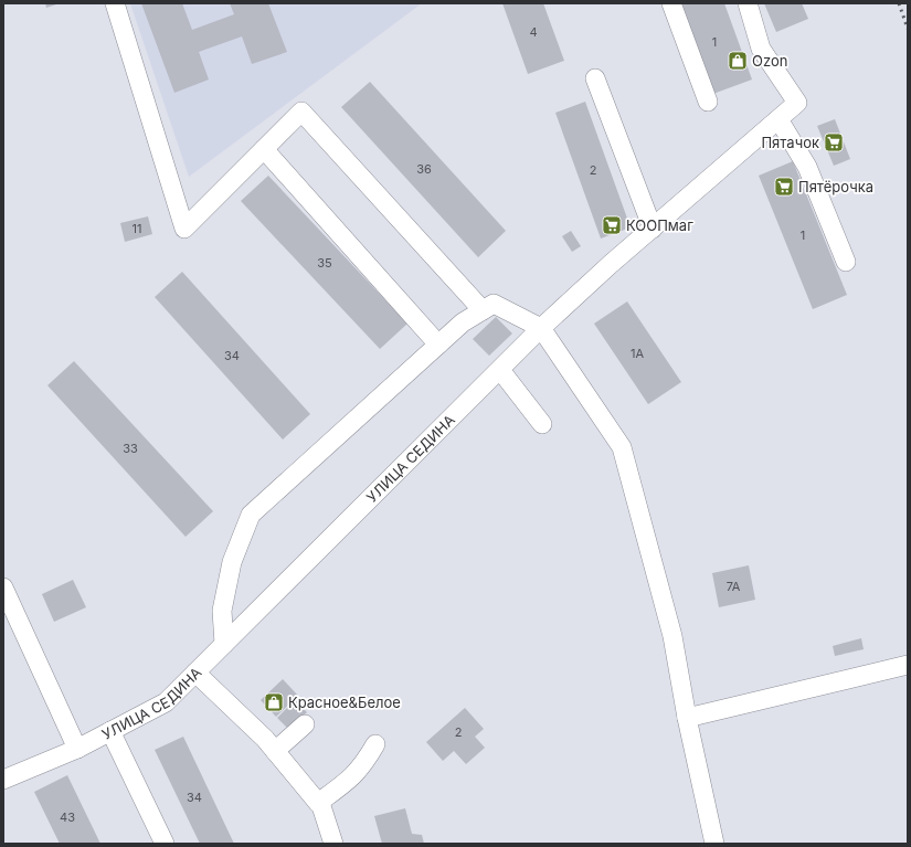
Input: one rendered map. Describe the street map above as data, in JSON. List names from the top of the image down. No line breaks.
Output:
{"streets":{"street":["УЛИЦА СЕДИНА"]},"places":{"shop":["Ozon","Красное&Белое"],"supermarket":["Пятачок","Пятёрочка","КООПмаг"]},"house_numbers":["4","1","36","2","11","1","35","1А","34","33","7А","2","34","43"]}
